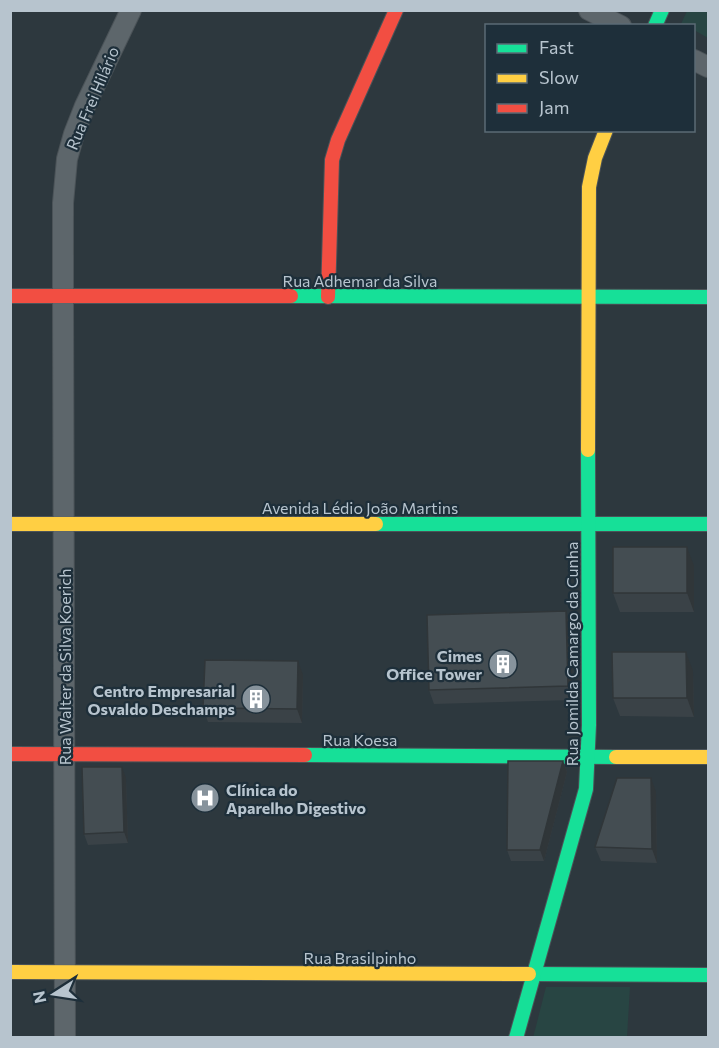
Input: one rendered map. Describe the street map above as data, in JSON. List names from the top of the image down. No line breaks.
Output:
{"streets":{"street":["Rua Frei Hilário","Rua Adhemar da Silva","Avenida Lédio João Martins","Rua Jomilda Camargo da Cunha","Rua Walter da Silva Koerich","Rua Koesa","Rua Brasilpinho"]},"crossings":[["Rua Frei Hilário","Rua Adhemar da Silva"],["Rua Frei Hilário","Rua Walter da Silva Koerich"],["Rua Adhemar da Silva","Rua Jomilda Camargo da Cunha"],["Rua Adhemar da Silva","Rua Walter da Silva Koerich"],["Avenida Lédio João Martins","Rua Jomilda Camargo da Cunha"],["Avenida Lédio João Martins","Rua Walter da Silva Koerich"],["Rua Jomilda Camargo da Cunha","Rua Koesa"],["Rua Jomilda Camargo da Cunha","Rua Brasilpinho"],["Rua Walter da Silva Koerich","Rua Koesa"],["Rua Walter da Silva Koerich","Rua Brasilpinho"]],"places":{"building":["Cimes Office Tower","Centro Empresarial Osvaldo Deschamps"],"hospital":["Clínica do Aparelho Digestivo"]},"legend":["Fast","Slow","Jam"],"north":"left"}
